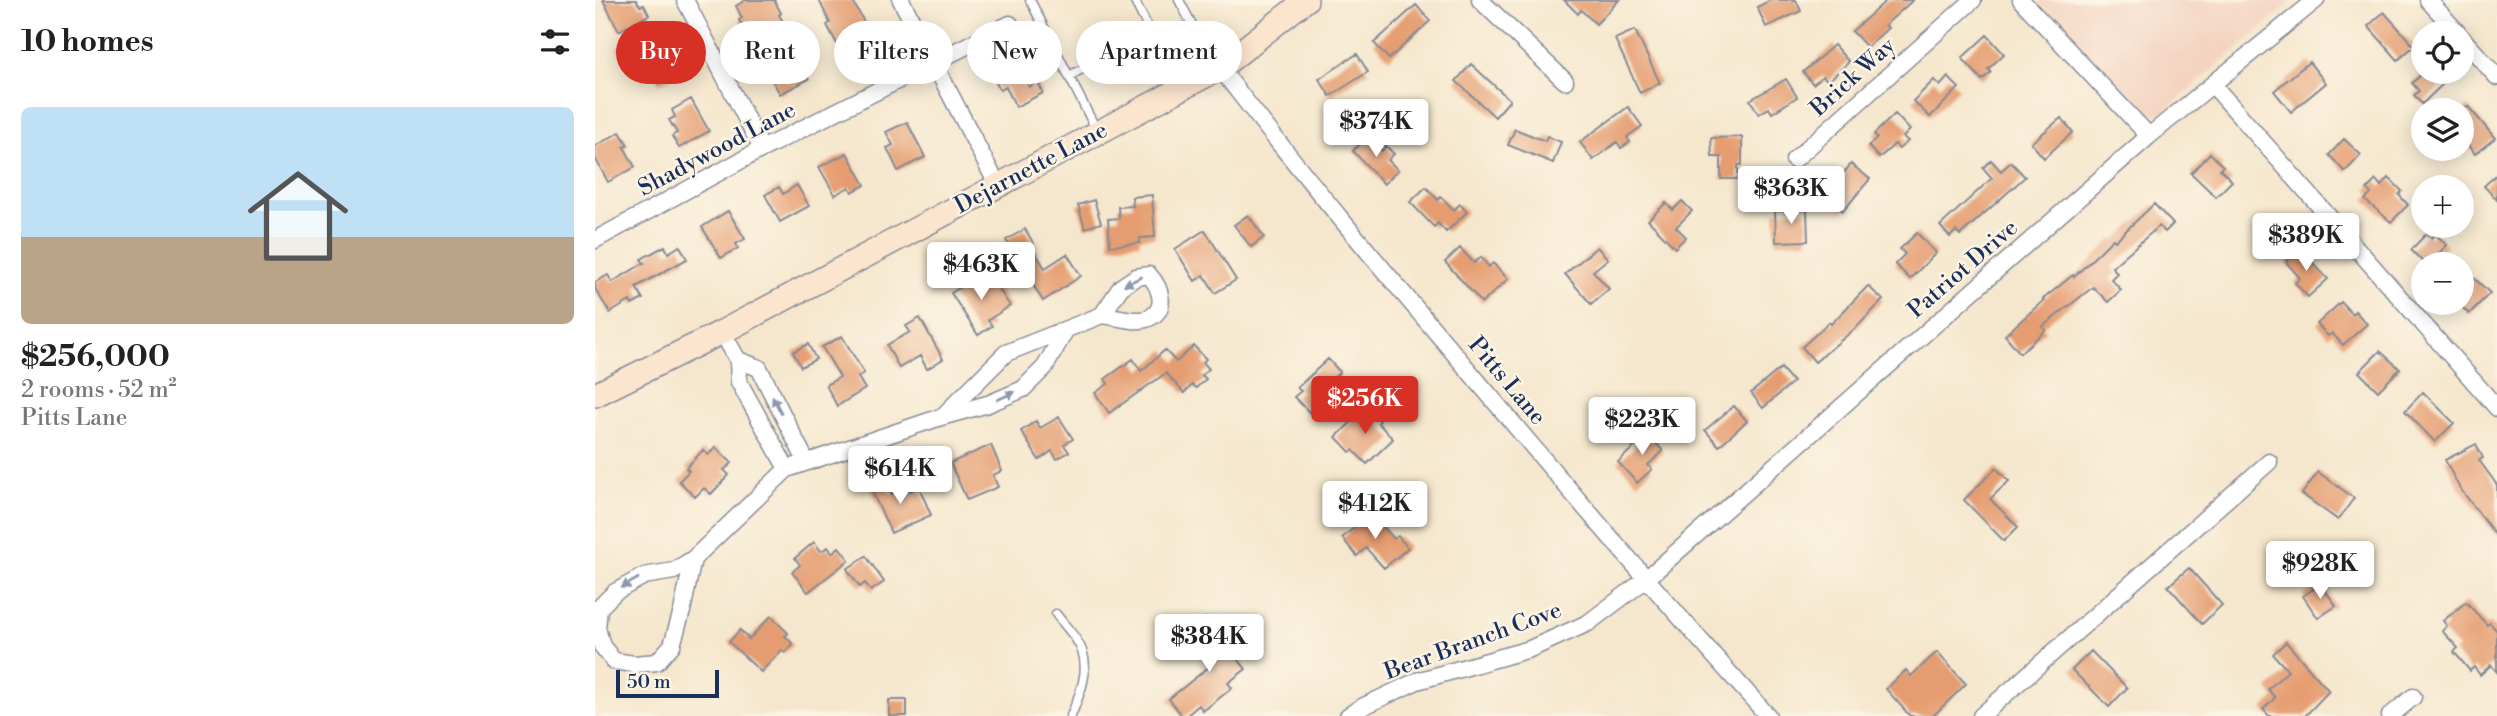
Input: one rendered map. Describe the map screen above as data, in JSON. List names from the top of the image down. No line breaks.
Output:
{"streets":{"main road":["Dejarnette Lane"],"street":["Brick Way","Shadywood Lane","Patriot Drive","Pitts Lane","Bear Branch Cove"]},"crossings":[["Patriot Drive","Pitts Lane"],["Patriot Drive","Bear Branch Cove"],["Pitts Lane","Bear Branch Cove"]],"scale_bar":"50 m","page":{"heading":"10 homes","map_buttons":["+","−"],"chip":["Buy","Rent","Filters","New","Apartment"],"list":[{"name":"$256,000","note":"2 rooms · 52 m² · Pitts Lane"}],"price":["$374K","$363K","$389K","$463K","$256K","$223K","$614K","$412K","$928K","$384K"],"scale":"50 m"}}
